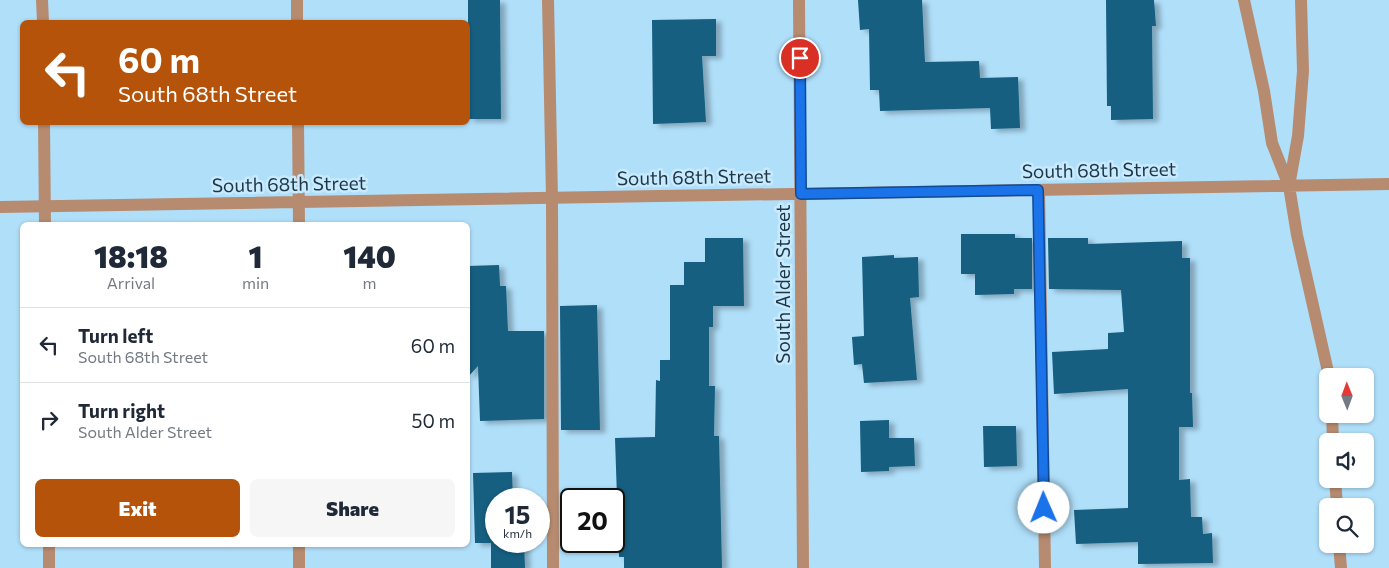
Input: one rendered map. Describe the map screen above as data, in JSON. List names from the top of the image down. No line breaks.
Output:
{"streets":{"street":["South 68th Street","South Alder Street"]},"crossings":[["South 68th Street","South Alder Street"]],"north":"top","page":{"turn":["60 m","South 68th Street"],"eta":["18:18","Arrival","1","min","140","m"],"list":[{"name":"Turn left","note":"South 68th Street","value":"60 m"},{"name":"Turn right","note":"South Alder Street","value":"50 m"}],"buttons":["Exit","Share"],"speed":"15 km/h","limit":"20"}}
